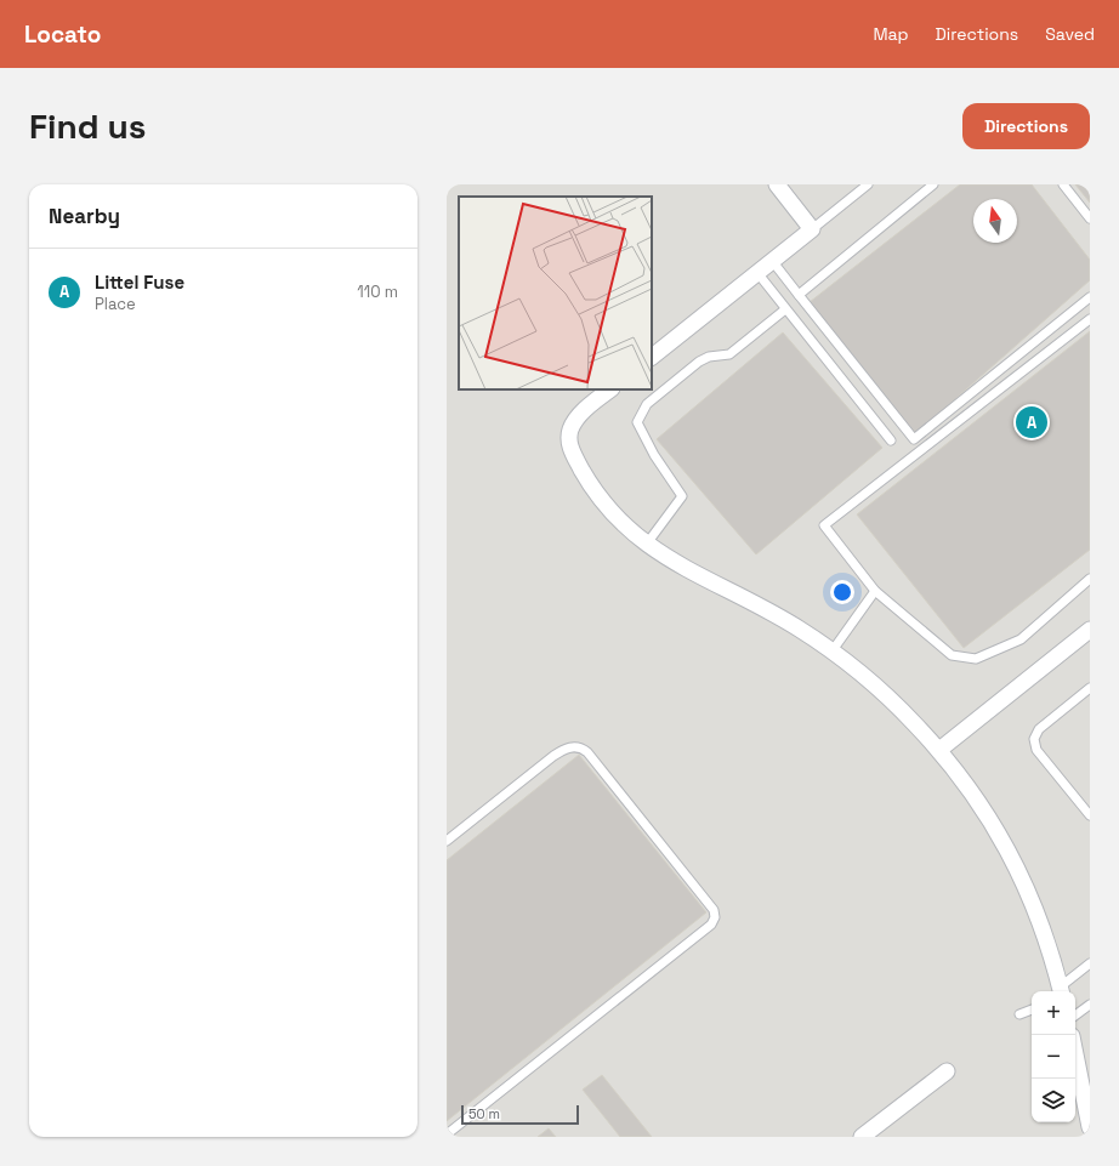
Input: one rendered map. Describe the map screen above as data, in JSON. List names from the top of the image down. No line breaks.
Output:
{"scale_bar":"50 m","north":"top","page":{"header":"Locato","nav":["Map","Directions","Saved"],"buttons":"Directions","title":"Find us","heading":"Nearby","list":[{"mark":"A","name":"Littel Fuse","note":"Place","value":"110 m"}],"pins":"A","map_buttons":["+","−"],"scale":"50 m"}}
